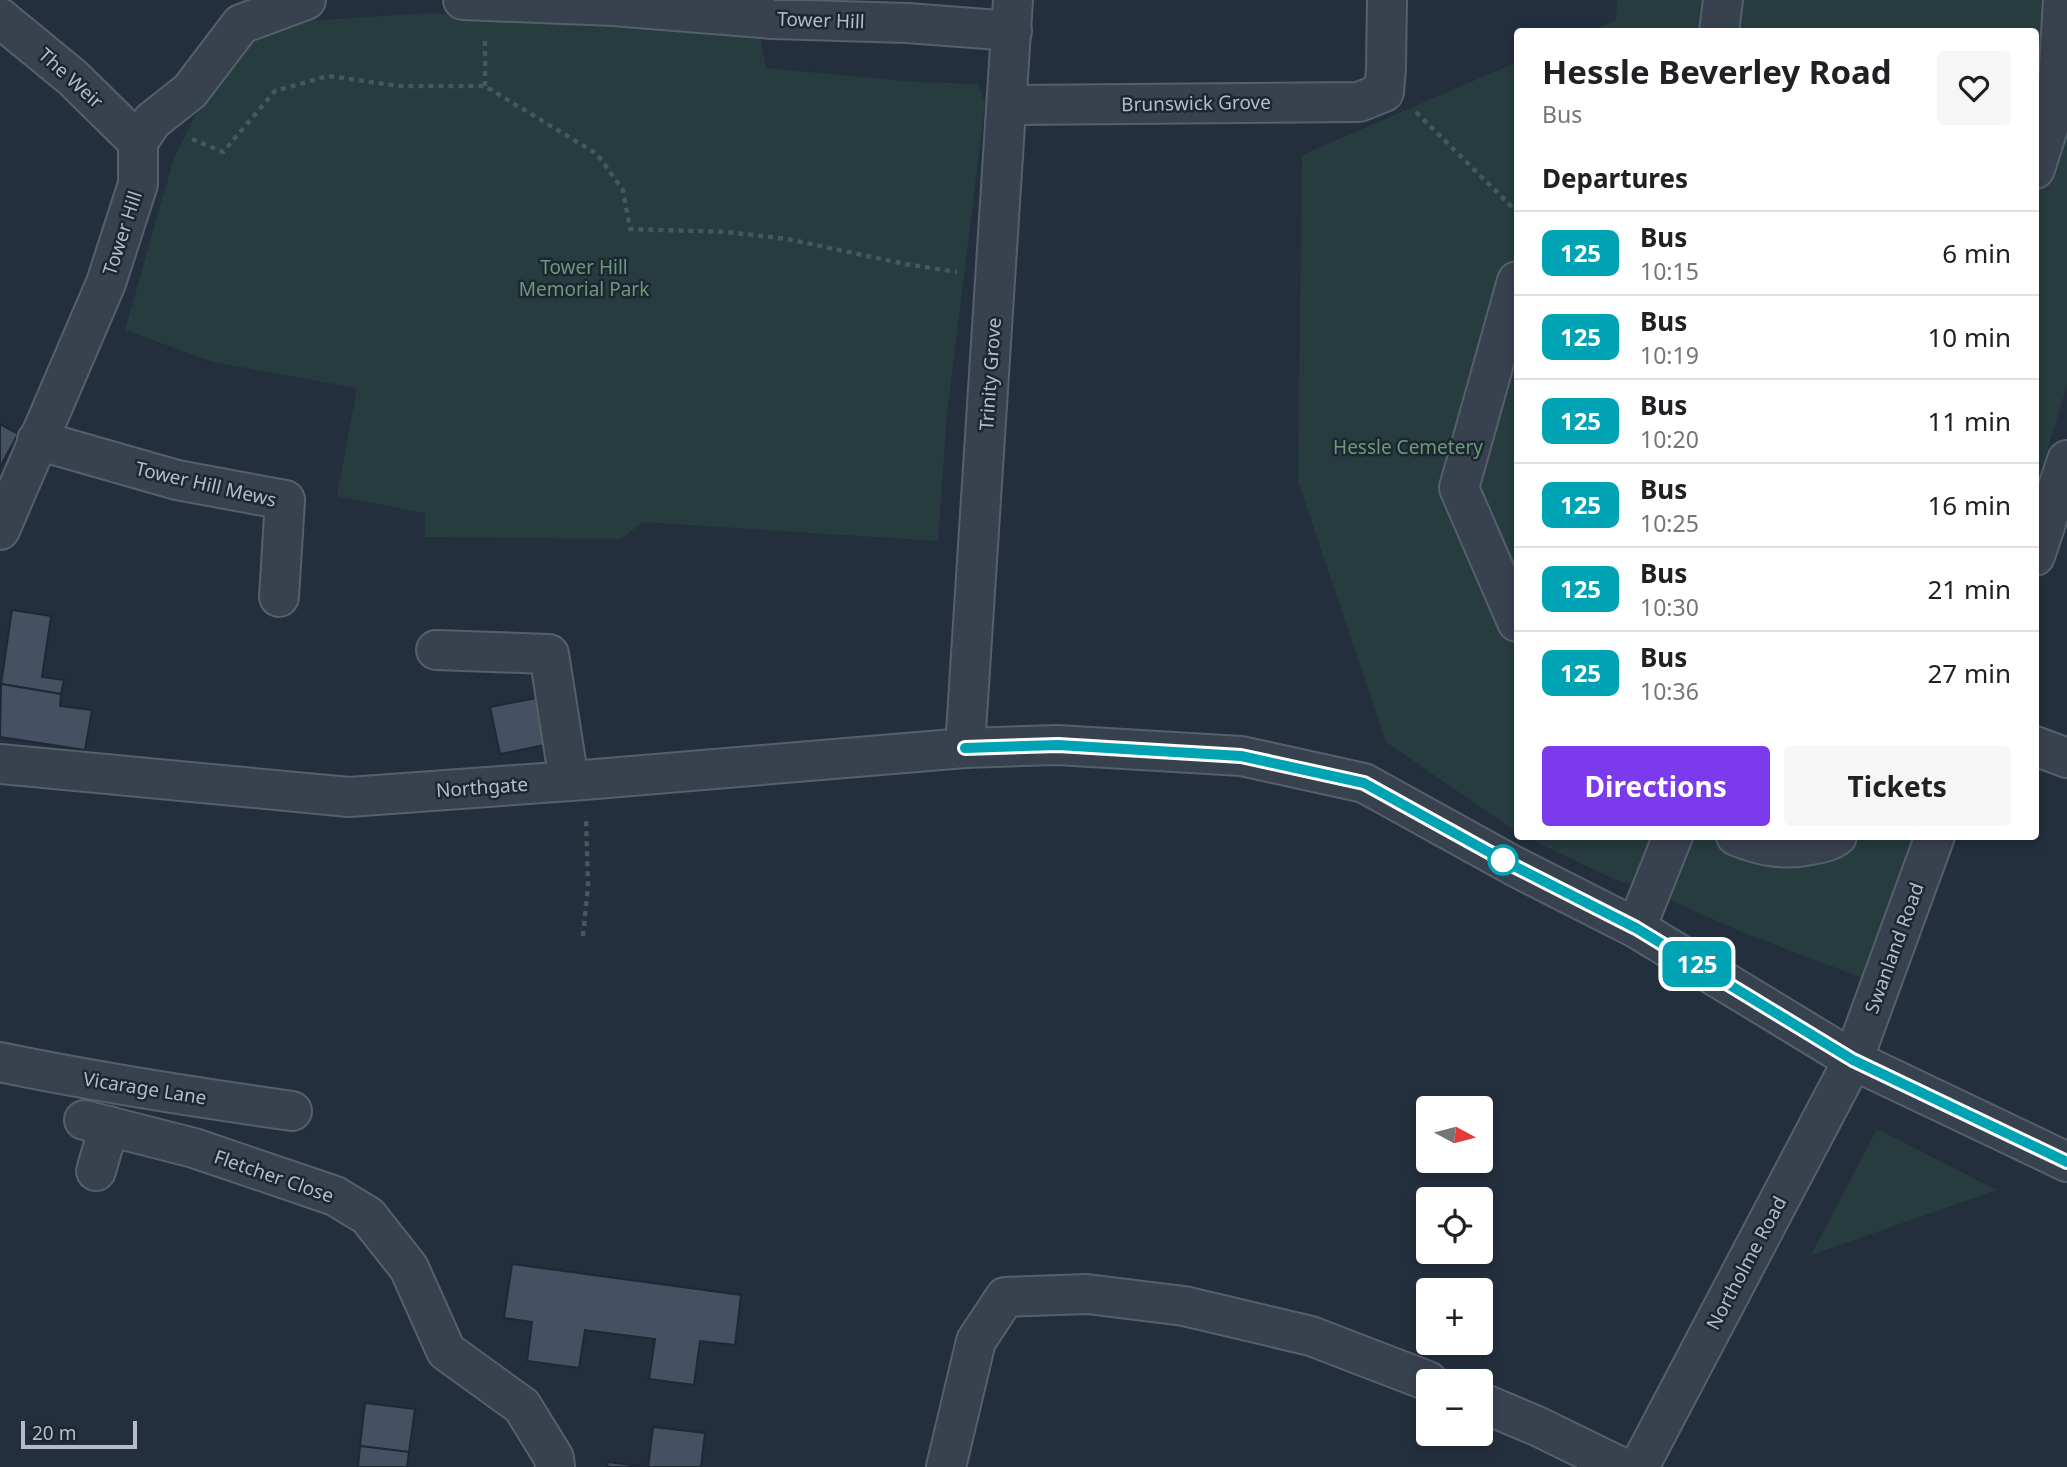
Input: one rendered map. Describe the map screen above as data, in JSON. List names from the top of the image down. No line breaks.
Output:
{"streets":{"street":["Tower Hill","The Weir","Brunswick Grove","Trinity Grove","Tower Hill Mews","Northgate","Swanland Road","Vicarage Lane","Fletcher Close","Northolme Road"]},"crossings":[["Tower Hill","The Weir"],["Tower Hill","Trinity Grove"],["Tower Hill","Tower Hill Mews"],["Brunswick Grove","Trinity Grove"],["Trinity Grove","Northgate"],["Northgate","Swanland Road"],["Northgate","Northolme Road"],["Swanland Road","Northolme Road"]],"parks":["Tower Hill Memorial Park","Hessle Cemetery"],"lines":["bus line 125"],"scale_bar":"20 m","north":"right","page":{"on_map":"125","heading":[["Hessle Beverley Road","Bus"],"Departures"],"list":[{"mark":"125","name":"Bus","note":"10:15","value":"6 min"},{"mark":"125","name":"Bus","note":"10:19","value":"10 min"},{"mark":"125","name":"Bus","note":"10:20","value":"11 min"},{"mark":"125","name":"Bus","note":"10:25","value":"16 min"},{"mark":"125","name":"Bus","note":"10:30","value":"21 min"},{"mark":"125","name":"Bus","note":"10:36","value":"27 min"}],"buttons":["Directions","Tickets"],"map_buttons":["+","−"],"scale":"20 m"}}
